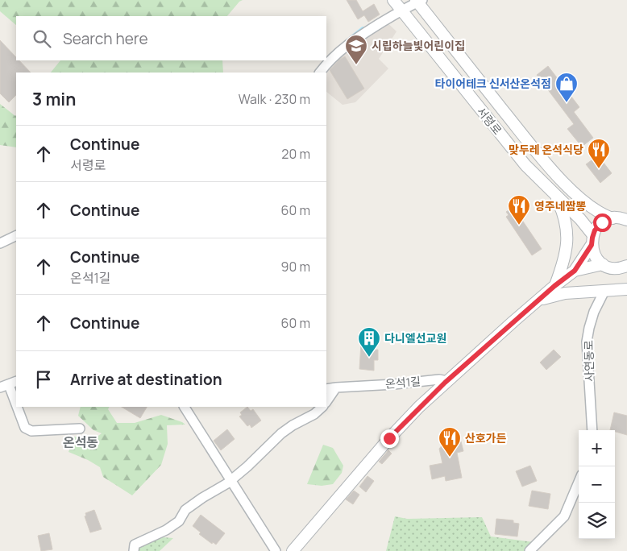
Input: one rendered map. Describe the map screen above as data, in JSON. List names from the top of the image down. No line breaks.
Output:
{"streets":{"street":["서령로","사연동로","온석1길"]},"districts":["온석동"],"places":{"school or university":["시립하늘빛어린이집"],"shop":["타이어테크 신서산온석점"],"restaurant":["맞두레 온석식당","영주네짬뽕","산호가든"],"building":["다니엘선교원"]},"page":{"search":"Search here","heading":["3 min","Walk · 230 m"],"list":[["Continue","서령로","20 m"],["Continue","60 m"],["Continue","온석1길","90 m"],["Continue","60 m"],"Arrive at destination"],"map_buttons":["+","−"]}}
